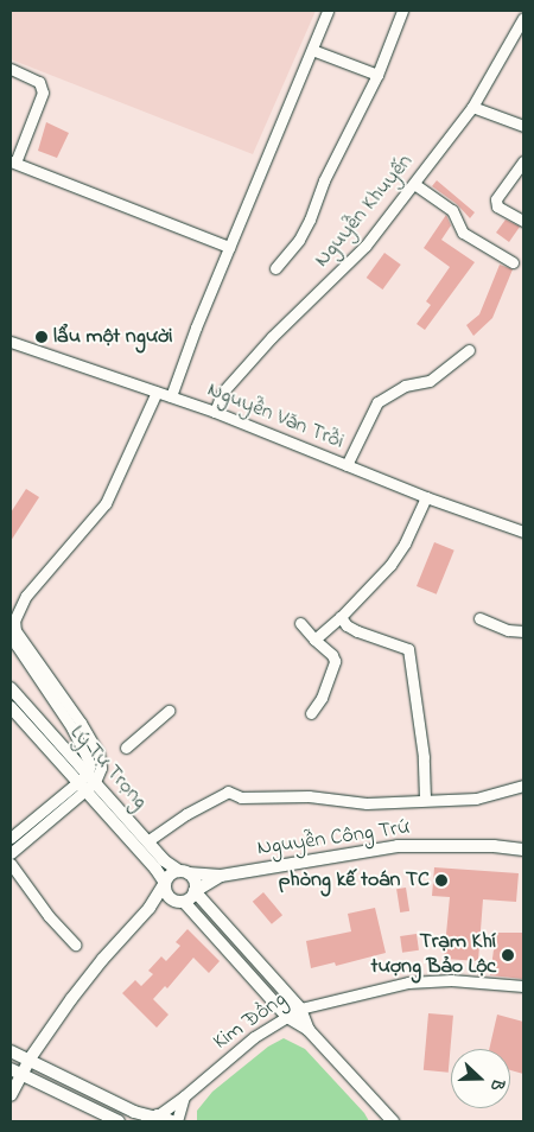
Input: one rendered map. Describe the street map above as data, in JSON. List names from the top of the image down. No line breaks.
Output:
{"streets":{"street":["Nguyễn Khuyến","Nguyễn Văn Trỗi","Lý Tự Trọng","Nguyễn Công Trứ","Kim Đồng"]},"crossings":[["Nguyễn Khuyến","Nguyễn Văn Trỗi"],["Lý Tự Trọng","Nguyễn Công Trứ"]],"places":["lẩu một người","phòng kế toán TC","Trạm Khí tượng Bảo Lộc"],"north":"right"}
